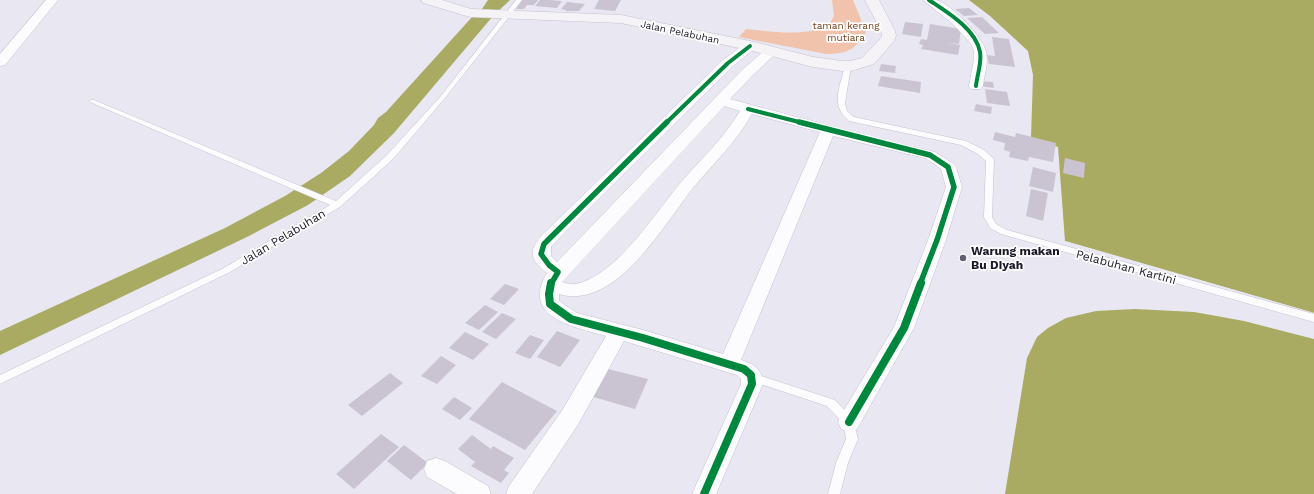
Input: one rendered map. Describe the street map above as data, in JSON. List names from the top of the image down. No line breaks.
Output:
{"streets":{"main road":["Jalan Pelabuhan"],"lane":["Pelabuhan Kartini"]},"crossings":[["Jalan Pelabuhan","Pelabuhan Kartini"]],"parks":["taman kerang mutiara"],"places":["Warung makan Bu Diyah"]}
